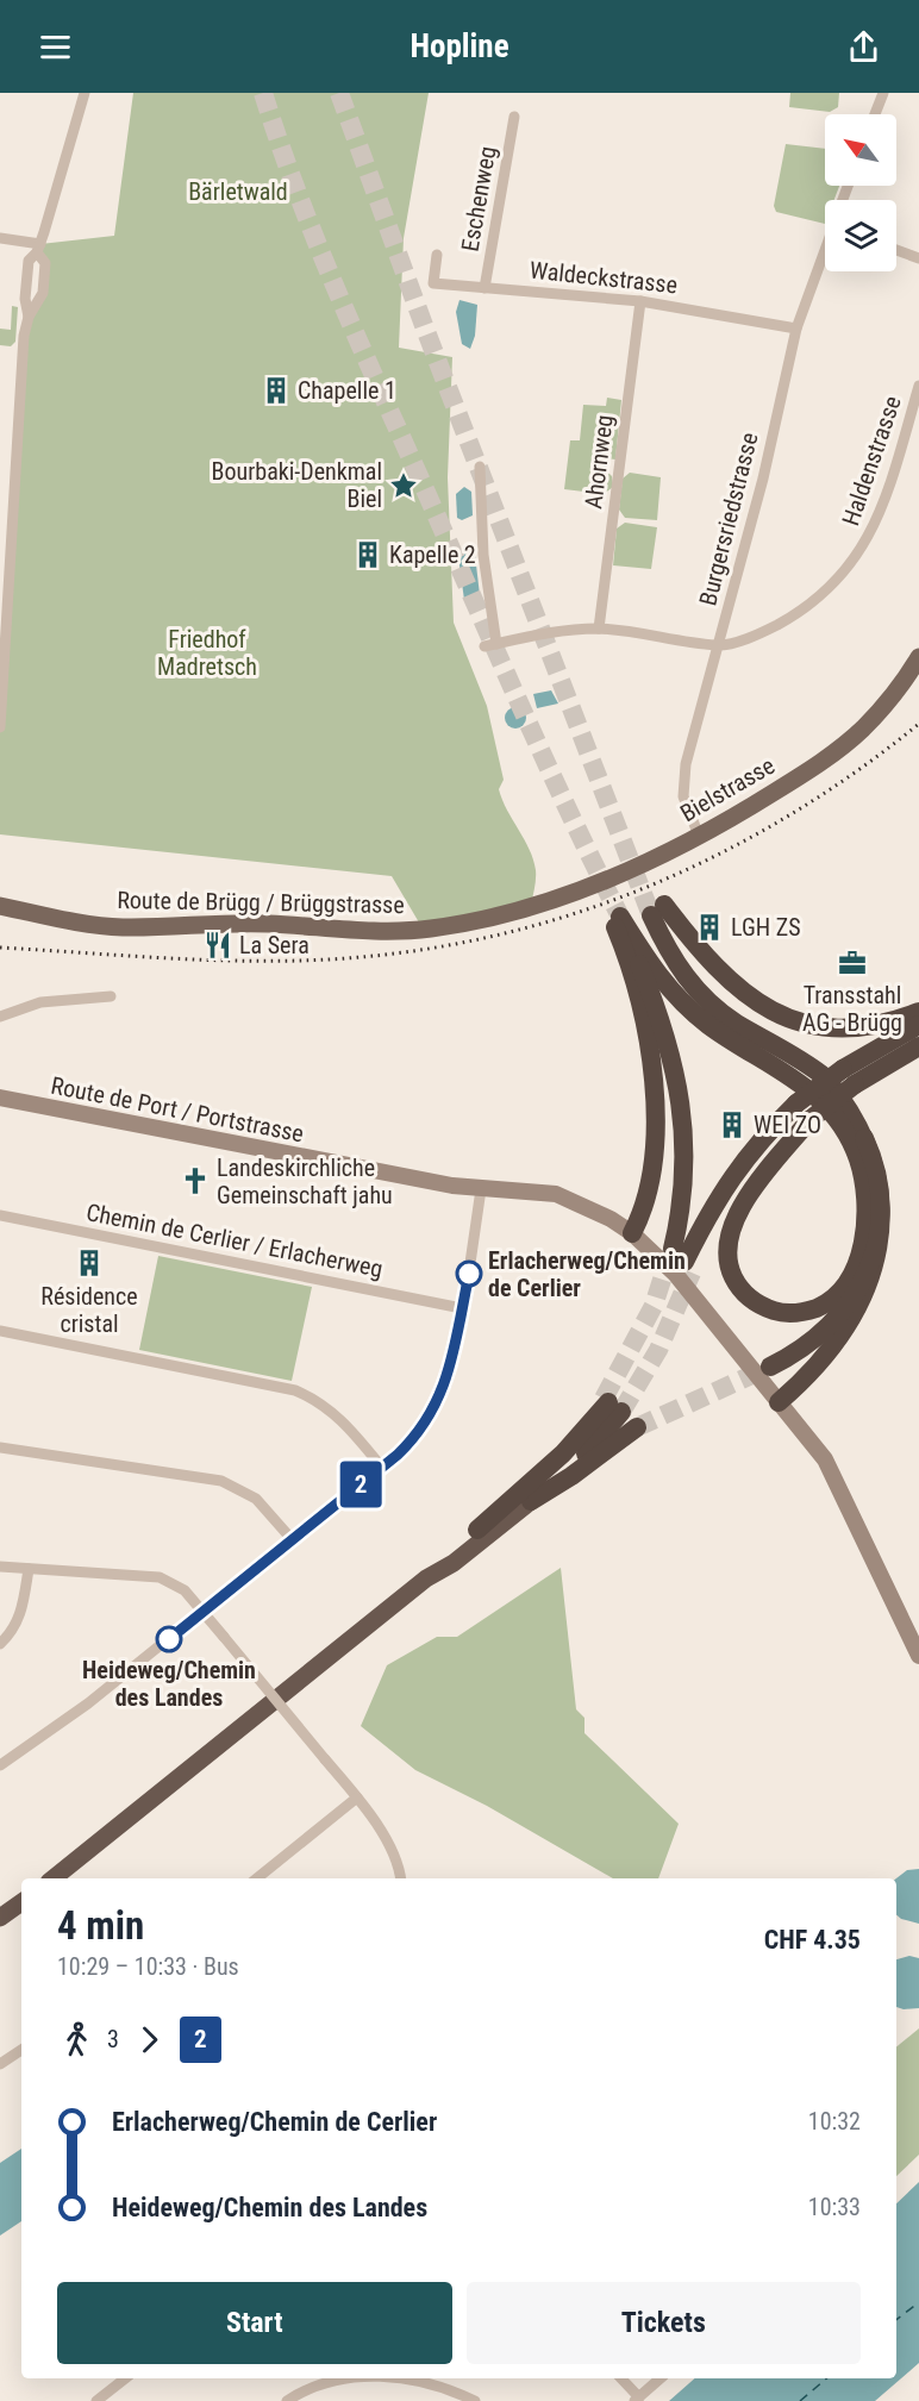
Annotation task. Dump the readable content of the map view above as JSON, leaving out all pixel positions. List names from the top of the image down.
{
  "streets": {
    "main road": ["Bielstrasse", "Route de Brügg / Brüggstrasse", "Route de Port / Portstrasse"],
    "street": [
      "Eschenweg",
      "Waldeckstrasse",
      "Haldenstrasse",
      "Ahornweg",
      "Burgersriedstrasse",
      "Chemin de Cerlier / Erlacherweg"
    ]
  },
  "crossings": [
    ["Eschenweg", "Waldeckstrasse"],
    ["Waldeckstrasse", "Ahornweg"],
    ["Waldeckstrasse", "Burgersriedstrasse"],
    ["Haldenstrasse", "Ahornweg"],
    ["Haldenstrasse", "Burgersriedstrasse"],
    ["Burgersriedstrasse", "Bielstrasse"],
    ["Bielstrasse", "Route de Brügg / Brüggstrasse"]
  ],
  "parks": ["Bärletwald", "Friedhof Madretsch"],
  "places": {
    "building": [
      "Chapelle 1",
      "Kapelle 2",
      "LGH ZS",
      "WEI ZO",
      "Résidence cristal"
    ],
    "place": ["Bourbaki-Denkmal Biel"],
    "restaurant": ["La Sera"],
    "office": ["Transstahl AG - Brügg"],
    "church": ["Landeskirchliche Gemeinschaft jahu"],
    "other": ["Erlacherweg/Chemin de Cerlier", "Heideweg/Chemin des Landes"]
  },
  "lines": ["bus line 2"],
  "north": "top left",
  "page": {
    "header": "Hopline",
    "on_map": "2",
    "heading": ["4 min", "10:29 – 10:33 · Bus", "CHF 4.35"],
    "legs": ["3", "2"],
    "list": [
      {
        "name": "Erlacherweg/Chemin de Cerlier",
        "value": "10:32"
      },
      {
        "name": "Heideweg/Chemin des Landes",
        "value": "10:33"
      }
    ],
    "buttons": ["Start", "Tickets"]
  }
}
